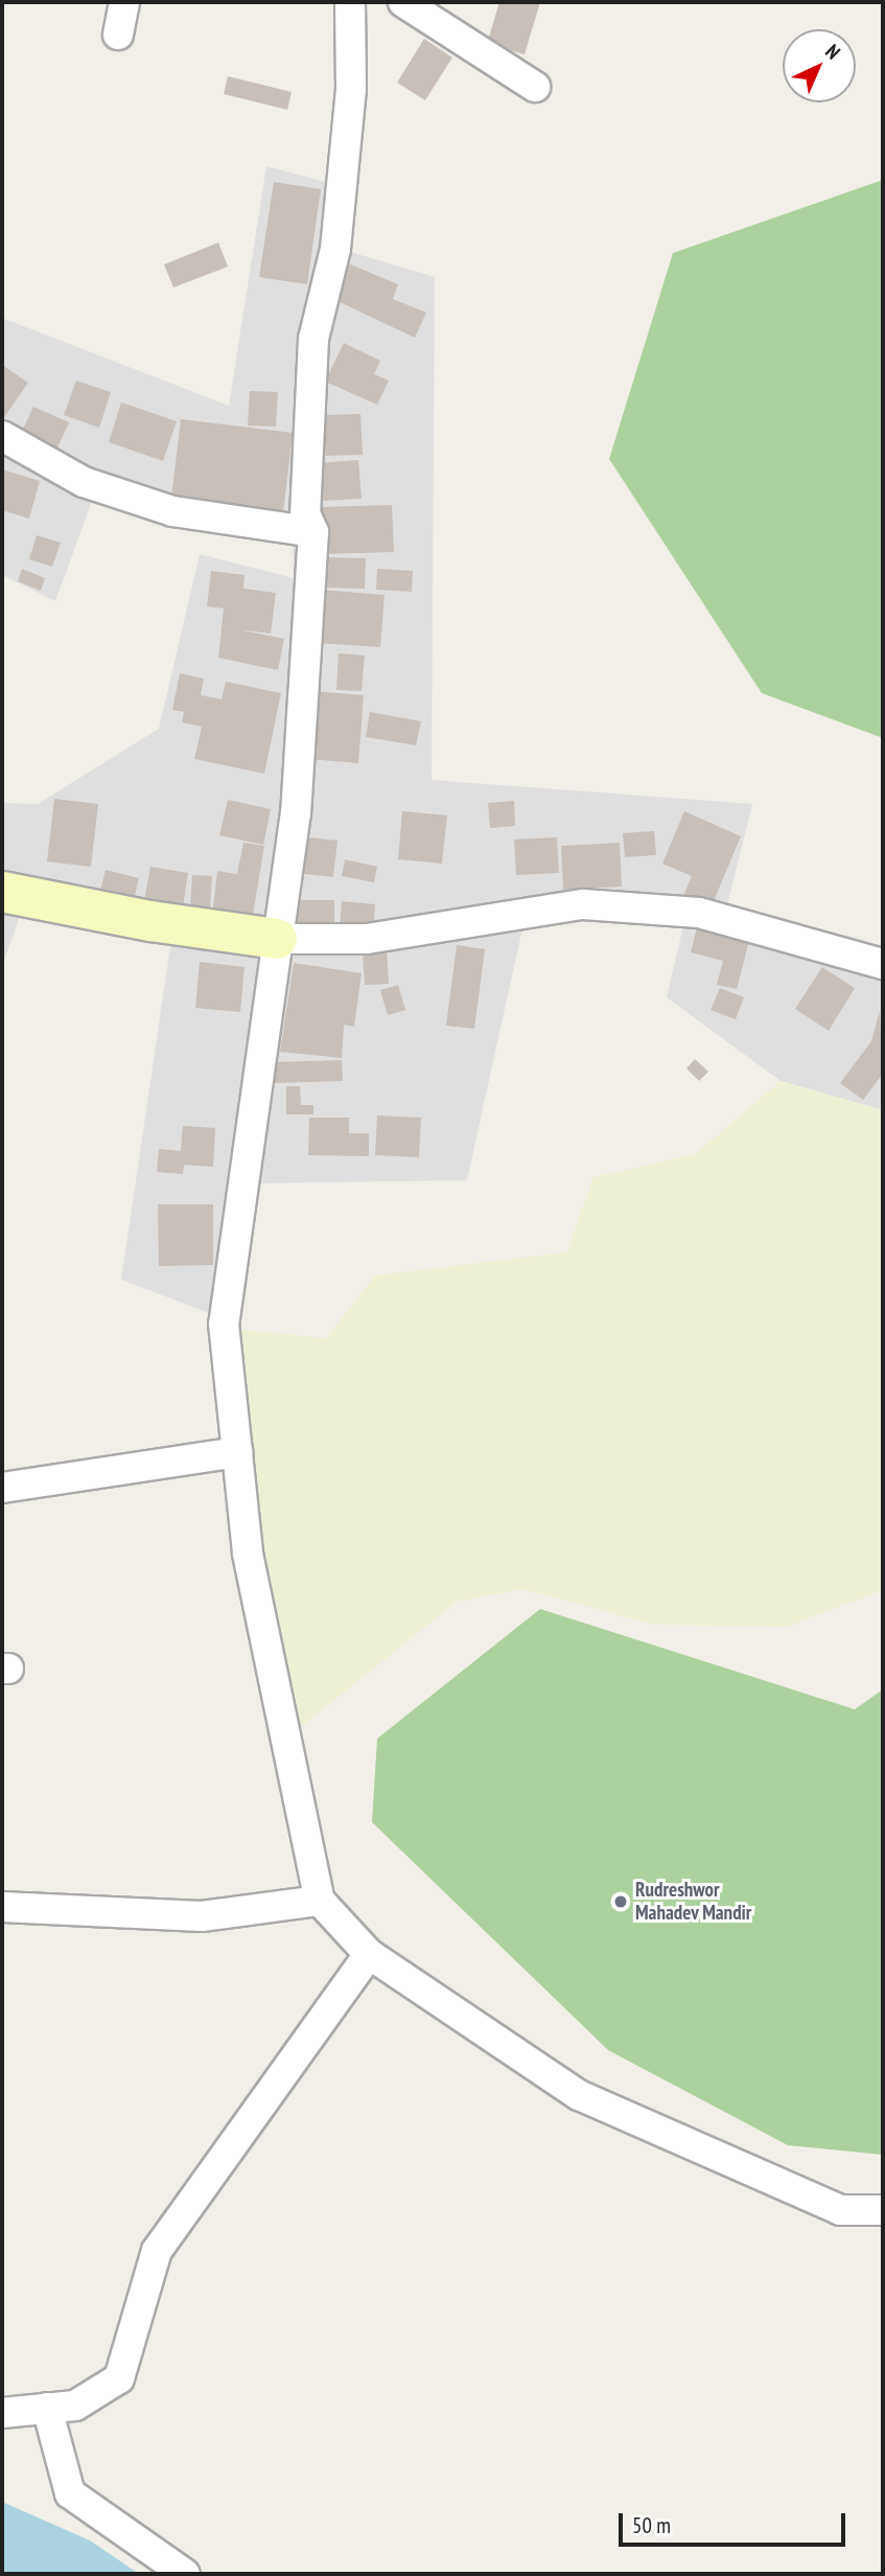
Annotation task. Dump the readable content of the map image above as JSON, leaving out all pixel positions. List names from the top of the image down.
{
  "places": ["Rudreshwor Mahadev Mandir"],
  "scale_bar": "50 m",
  "north": "top right"
}
